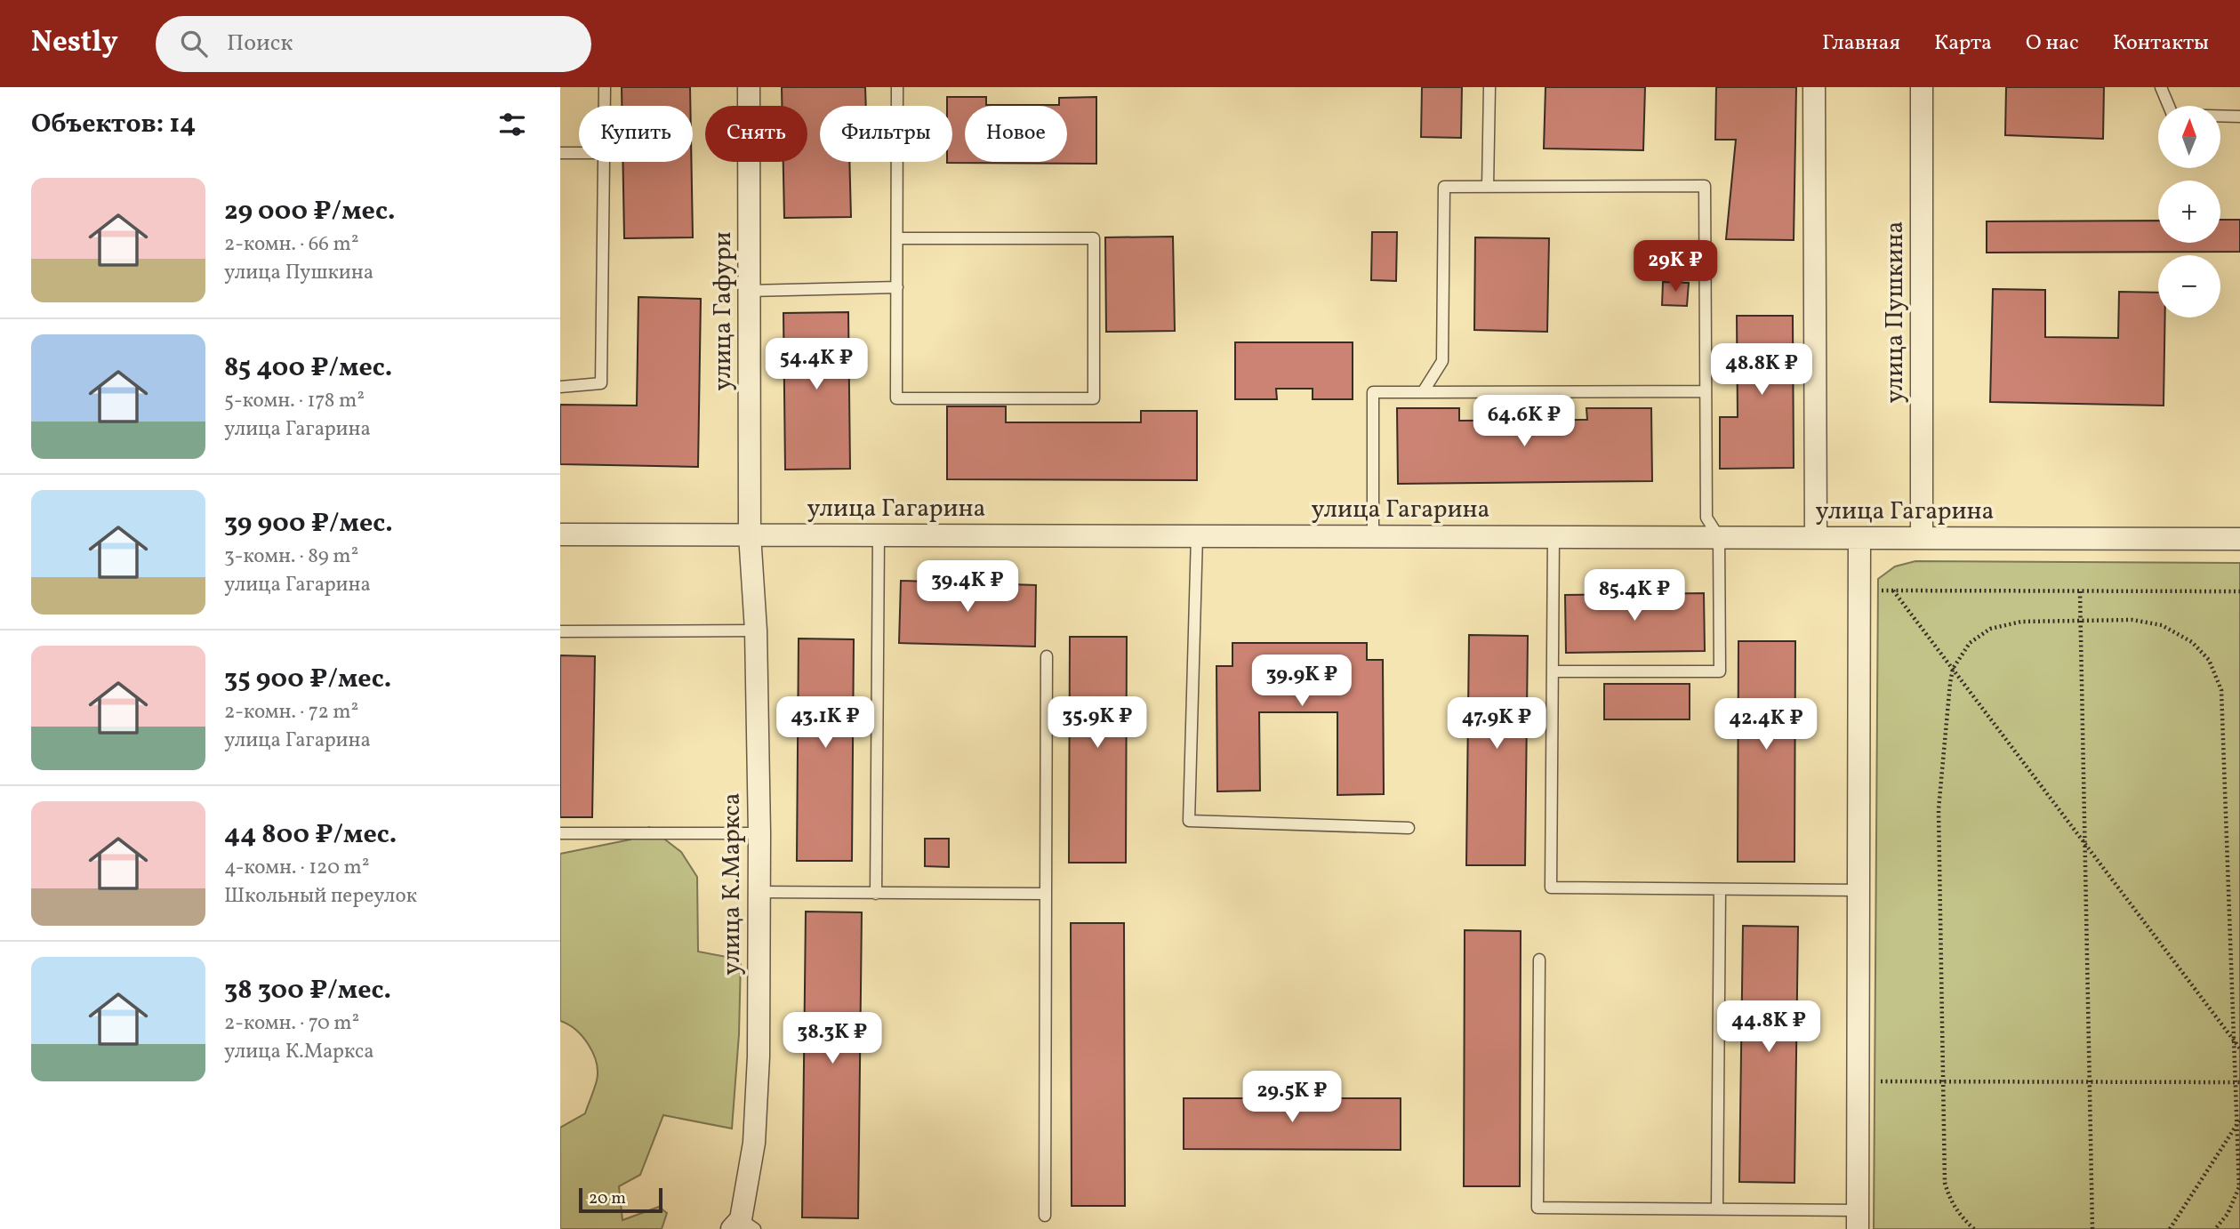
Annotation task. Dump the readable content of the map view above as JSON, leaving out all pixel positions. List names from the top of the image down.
{
  "streets": {
    "street": [
      "улица Гафури",
      "улица Пушкина",
      "улица Гагарина",
      "улица К.Маркса"
    ]
  },
  "crossings": [
    ["улица Гафури", "улица Гагарина"],
    ["улица Гафури", "улица К.Маркса"],
    ["улица Пушкина", "улица Гагарина"],
    ["улица Гагарина", "улица К.Маркса"]
  ],
  "scale_bar": "20 m",
  "north": "top",
  "page": {
    "header": "Nestly",
    "search": "Поиск",
    "nav": [
      "Главная",
      "Карта",
      "О нас",
      "Контакты"
    ],
    "heading": "Объектов: 14",
    "map_buttons": ["+", "−"],
    "chip": [
      "Купить",
      "Снять",
      "Фильтры",
      "Новое"
    ],
    "list": [
      {
        "name": "29 000 ₽/мес.",
        "note": "2-комн. · 66 m² · улица Пушкина"
      },
      {
        "name": "85 400 ₽/мес.",
        "note": "5-комн. · 178 m² · улица Гагарина"
      },
      {
        "name": "39 900 ₽/мес.",
        "note": "3-комн. · 89 m² · улица Гагарина"
      },
      {
        "name": "35 900 ₽/мес.",
        "note": "2-комн. · 72 m² · улица Гагарина"
      },
      {
        "name": "44 800 ₽/мес.",
        "note": "4-комн. · 120 m² · Школьный переулок"
      },
      {
        "name": "38 300 ₽/мес.",
        "note": "2-комн. · 70 m² · улица К.Маркса"
      }
    ],
    "price": [
      "29K ₽",
      "54.4K ₽",
      "48.8K ₽",
      "64.6K ₽",
      "39.4K ₽",
      "85.4K ₽",
      "39.9K ₽",
      "43.1K ₽",
      "35.9K ₽",
      "47.9K ₽",
      "42.4K ₽",
      "44.8K ₽",
      "38.3K ₽",
      "29.5K ₽"
    ],
    "scale": "20 m"
  }
}
